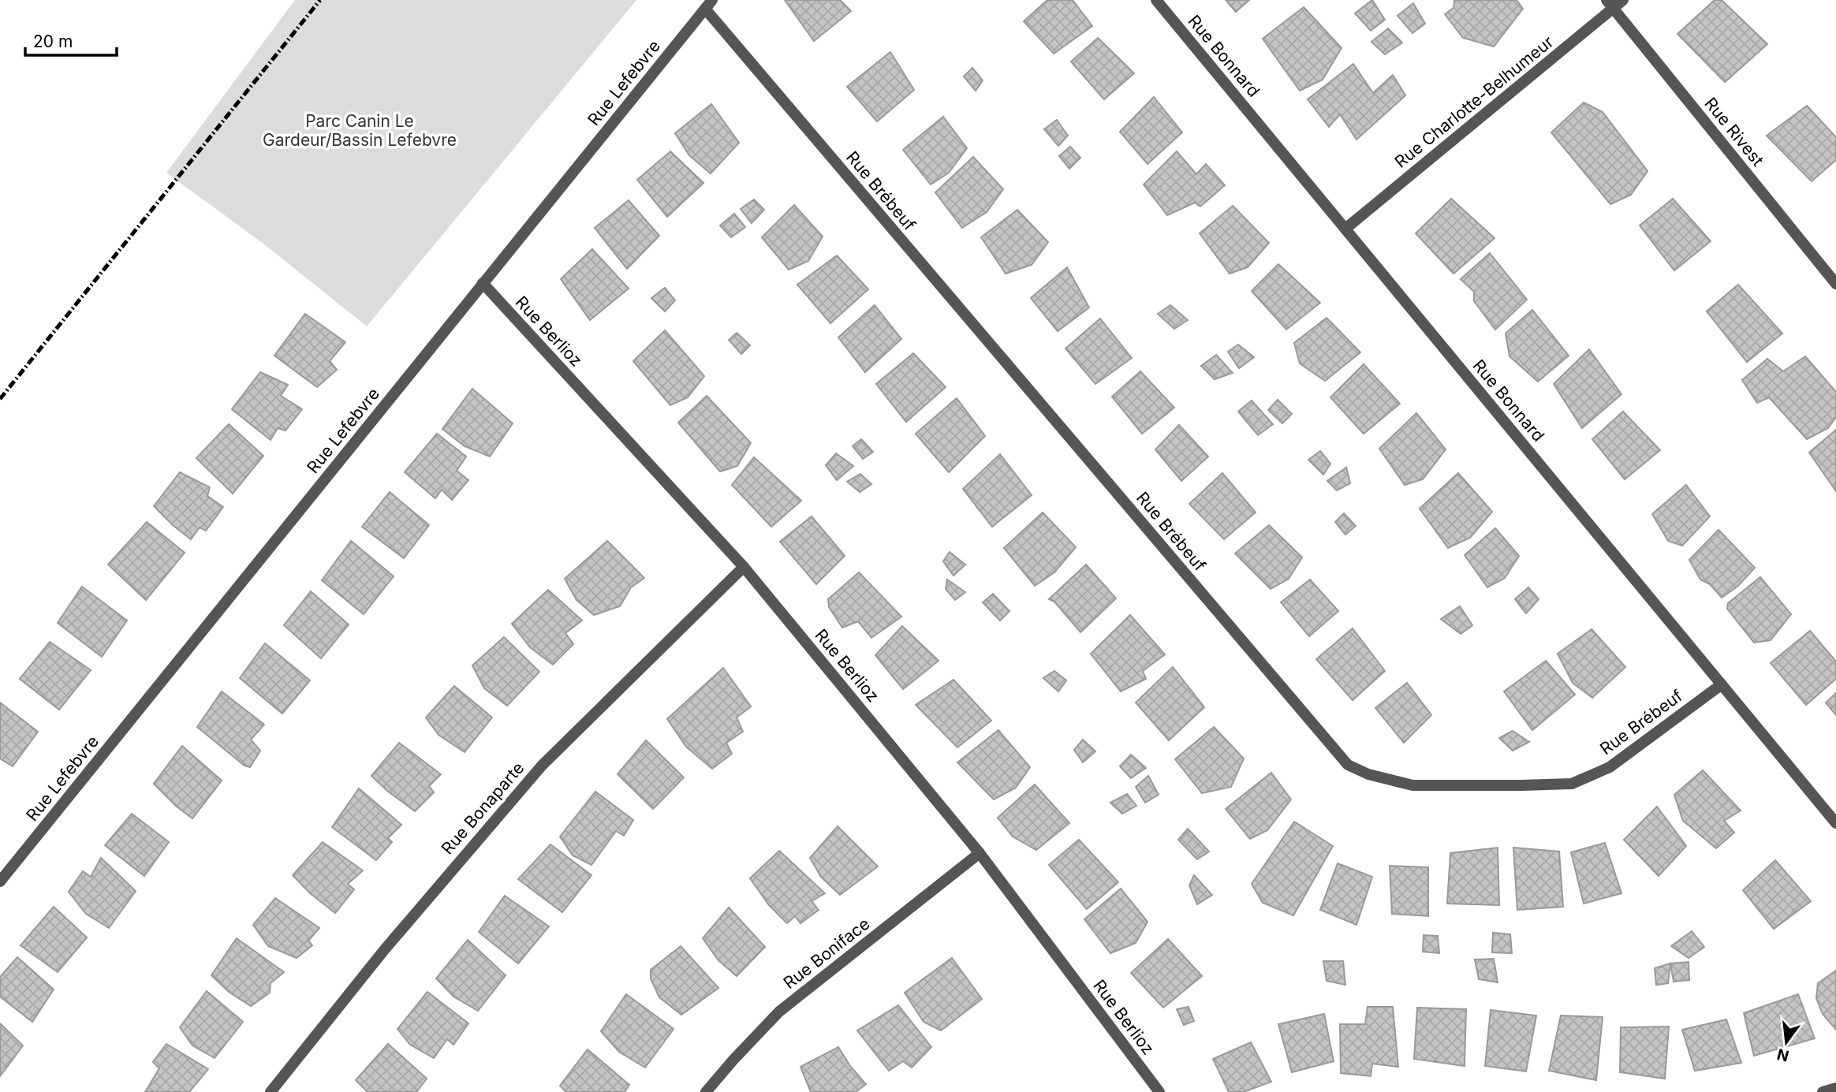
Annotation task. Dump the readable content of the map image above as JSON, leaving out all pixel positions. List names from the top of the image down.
{
  "streets": {
    "street": [
      "Rue Bonnard",
      "Rue Lefebvre",
      "Rue Charlotte-Belhumeur",
      "Rue Rivest",
      "Rue Brébeuf",
      "Rue Berlioz",
      "Rue Bonaparte",
      "Rue Boniface"
    ]
  },
  "crossings": [
    ["Rue Bonnard", "Rue Charlotte-Belhumeur"],
    ["Rue Bonnard", "Rue Brébeuf"],
    ["Rue Lefebvre", "Rue Brébeuf"],
    ["Rue Lefebvre", "Rue Berlioz"],
    ["Rue Charlotte-Belhumeur", "Rue Rivest"],
    ["Rue Berlioz", "Rue Bonaparte"],
    ["Rue Berlioz", "Rue Boniface"]
  ],
  "parks": ["Parc Canin Le Gardeur/Bassin Lefebvre"],
  "scale_bar": "20 m",
  "north": "bottom"
}
